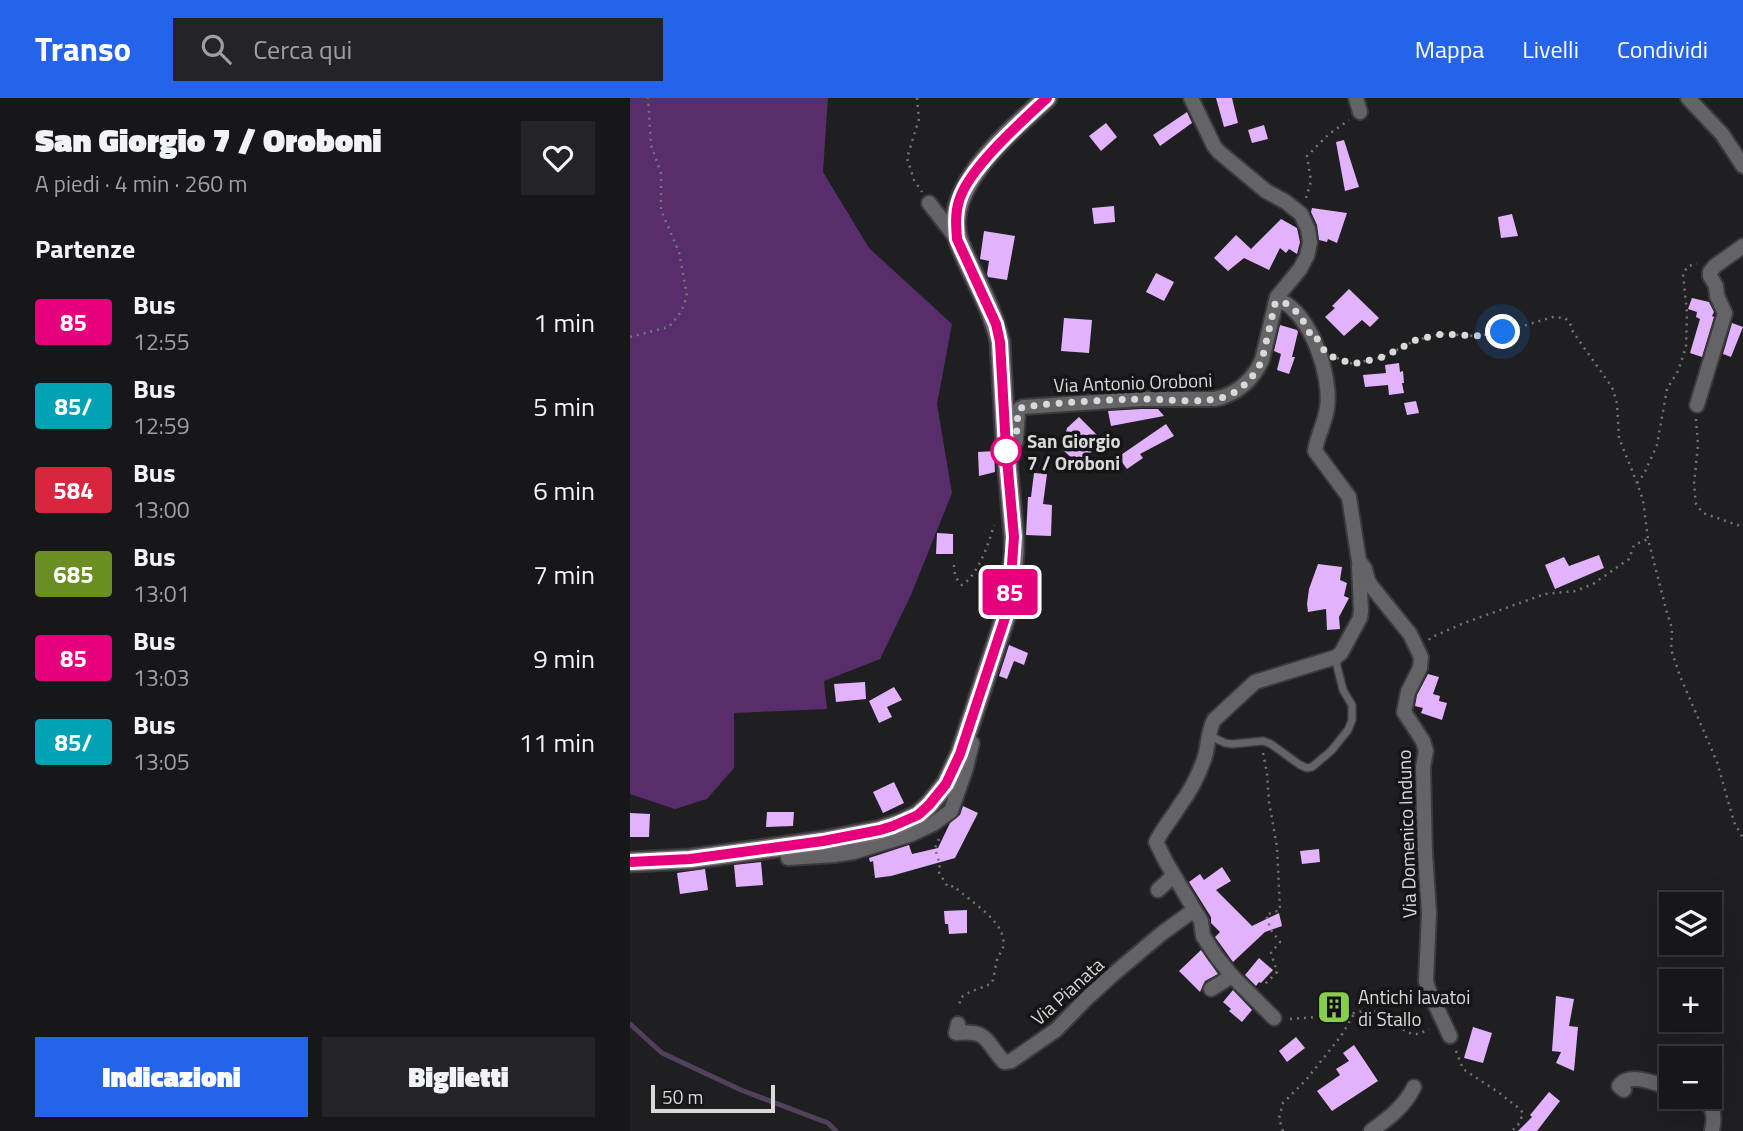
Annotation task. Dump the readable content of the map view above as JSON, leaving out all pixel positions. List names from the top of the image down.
{
  "streets": {
    "street": ["Via Antonio Oroboni", "Via Domenico Induno", "Via Pianata"]
  },
  "crossings": [
    ["Via Antonio Oroboni", "Via Domenico Induno"]
  ],
  "places": {
    "other": ["San Giorgio 7 / Oroboni"],
    "building": ["Antichi lavatoi di Stallo"]
  },
  "lines": ["bus line 85"],
  "scale_bar": "50 m",
  "page": {
    "header": "Transo",
    "search": "Cerca qui",
    "nav": ["Mappa", "Livelli", "Condividi"],
    "heading": [
      ["San Giorgio 7 / Oroboni", "A piedi · 4 min · 260 m"],
      "Partenze"
    ],
    "on_map": "85",
    "list": [
      {
        "mark": "85",
        "name": "Bus",
        "note": "12:55",
        "value": "1 min"
      },
      {
        "mark": "85/",
        "name": "Bus",
        "note": "12:59",
        "value": "5 min"
      },
      {
        "mark": "584",
        "name": "Bus",
        "note": "13:00",
        "value": "6 min"
      },
      {
        "mark": "685",
        "name": "Bus",
        "note": "13:01",
        "value": "7 min"
      },
      {
        "mark": "85",
        "name": "Bus",
        "note": "13:03",
        "value": "9 min"
      },
      {
        "mark": "85/",
        "name": "Bus",
        "note": "13:05",
        "value": "11 min"
      }
    ],
    "map_buttons": ["+", "−"],
    "buttons": ["Indicazioni", "Biglietti"],
    "scale": "50 m"
  }
}
